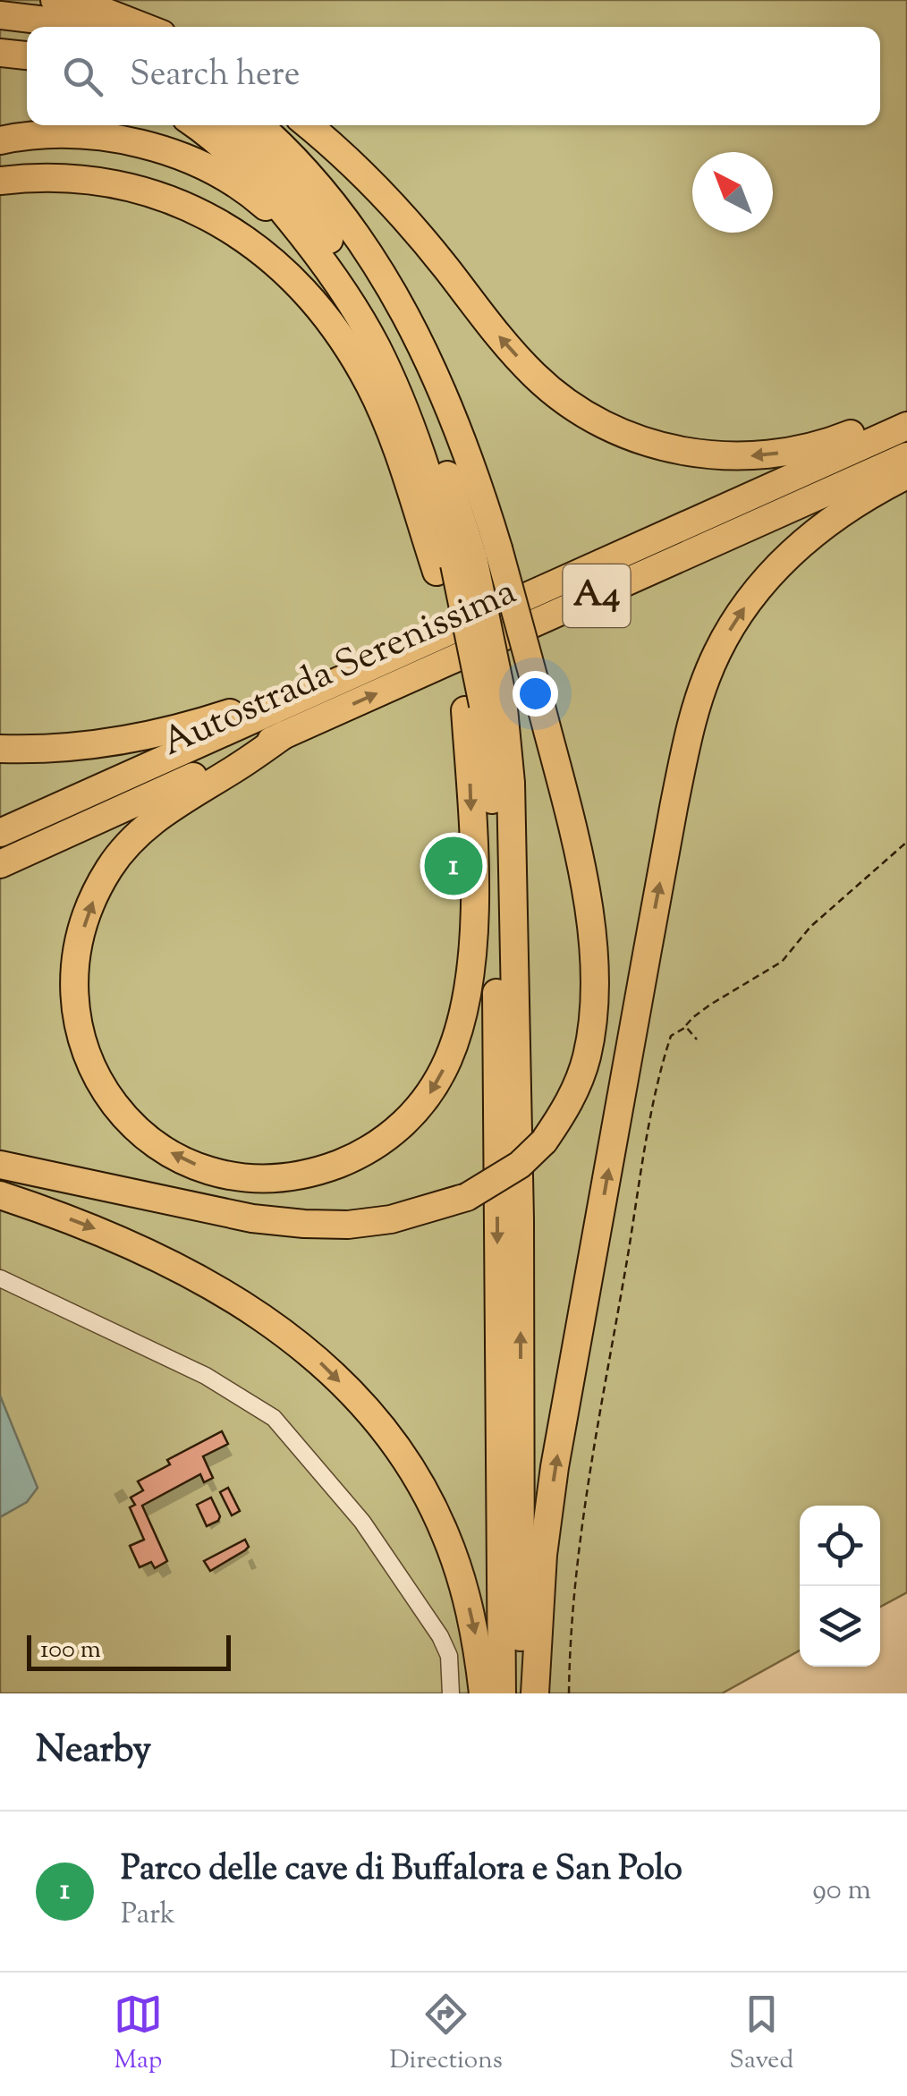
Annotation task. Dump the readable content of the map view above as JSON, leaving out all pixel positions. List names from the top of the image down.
{
  "streets": {
    "highway": ["A4", "Autostrada Serenissima"]
  },
  "scale_bar": "100 m",
  "north": "top left",
  "page": {
    "search": "Search here",
    "pins": "1",
    "scale": "100 m",
    "heading": "Nearby",
    "list": [
      {
        "mark": "1",
        "name": "Parco delle cave di Buffalora e San Polo",
        "note": "Park",
        "value": "90 m"
      }
    ],
    "nav": ["Map", "Directions", "Saved"]
  }
}
